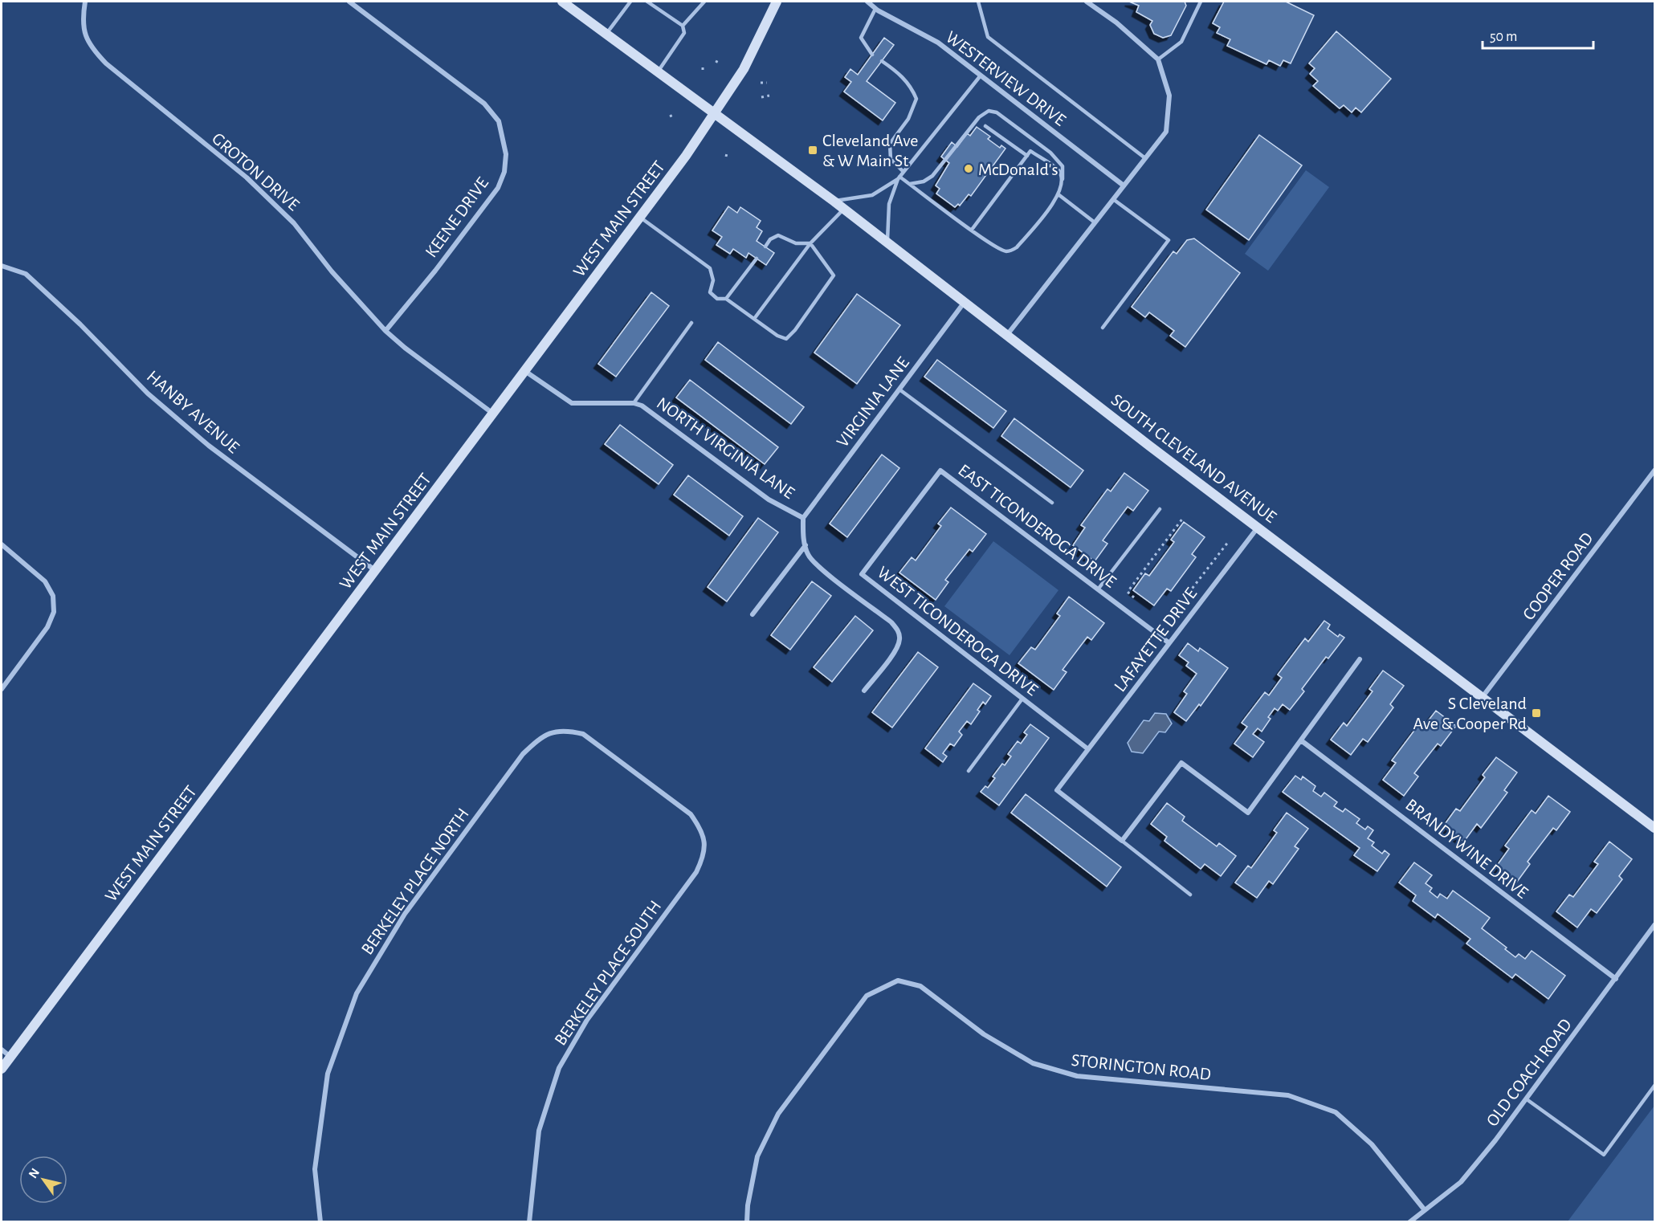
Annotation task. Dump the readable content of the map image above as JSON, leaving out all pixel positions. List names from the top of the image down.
{
  "streets": {
    "main road": ["WEST MAIN STREET", "SOUTH CLEVELAND AVENUE"],
    "street": [
      "WESTERVIEW DRIVE",
      "GROTON DRIVE",
      "KEENE DRIVE",
      "VIRGINIA LANE",
      "HANBY AVENUE",
      "NORTH VIRGINIA LANE",
      "EAST TICONDEROGA DRIVE",
      "COOPER ROAD",
      "WEST TICONDEROGA DRIVE",
      "LAFAYETTE DRIVE",
      "BRANDYWINE DRIVE",
      "BERKELEY PLACE NORTH",
      "BERKELEY PLACE SOUTH",
      "STORINGTON ROAD",
      "OLD COACH ROAD"
    ]
  },
  "crossings": [
    ["GROTON DRIVE", "KEENE DRIVE"],
    ["GROTON DRIVE", "WEST MAIN STREET"],
    ["WEST MAIN STREET", "HANBY AVENUE"],
    ["WEST MAIN STREET", "NORTH VIRGINIA LANE"],
    ["WEST MAIN STREET", "SOUTH CLEVELAND AVENUE"],
    ["VIRGINIA LANE", "NORTH VIRGINIA LANE"],
    ["VIRGINIA LANE", "SOUTH CLEVELAND AVENUE"],
    ["SOUTH CLEVELAND AVENUE", "COOPER ROAD"],
    ["SOUTH CLEVELAND AVENUE", "LAFAYETTE DRIVE"],
    ["EAST TICONDEROGA DRIVE", "WEST TICONDEROGA DRIVE"],
    ["EAST TICONDEROGA DRIVE", "LAFAYETTE DRIVE"],
    ["WEST TICONDEROGA DRIVE", "LAFAYETTE DRIVE"],
    ["BRANDYWINE DRIVE", "OLD COACH ROAD"],
    ["BERKELEY PLACE NORTH", "BERKELEY PLACE SOUTH"],
    ["STORINGTON ROAD", "OLD COACH ROAD"]
  ],
  "places": {
    "transit": ["Cleveland Ave & W Main St", "S Cleveland Ave & Cooper Rd"],
    "other": ["McDonald's"]
  },
  "scale_bar": "50 m",
  "north": "top left"
}
